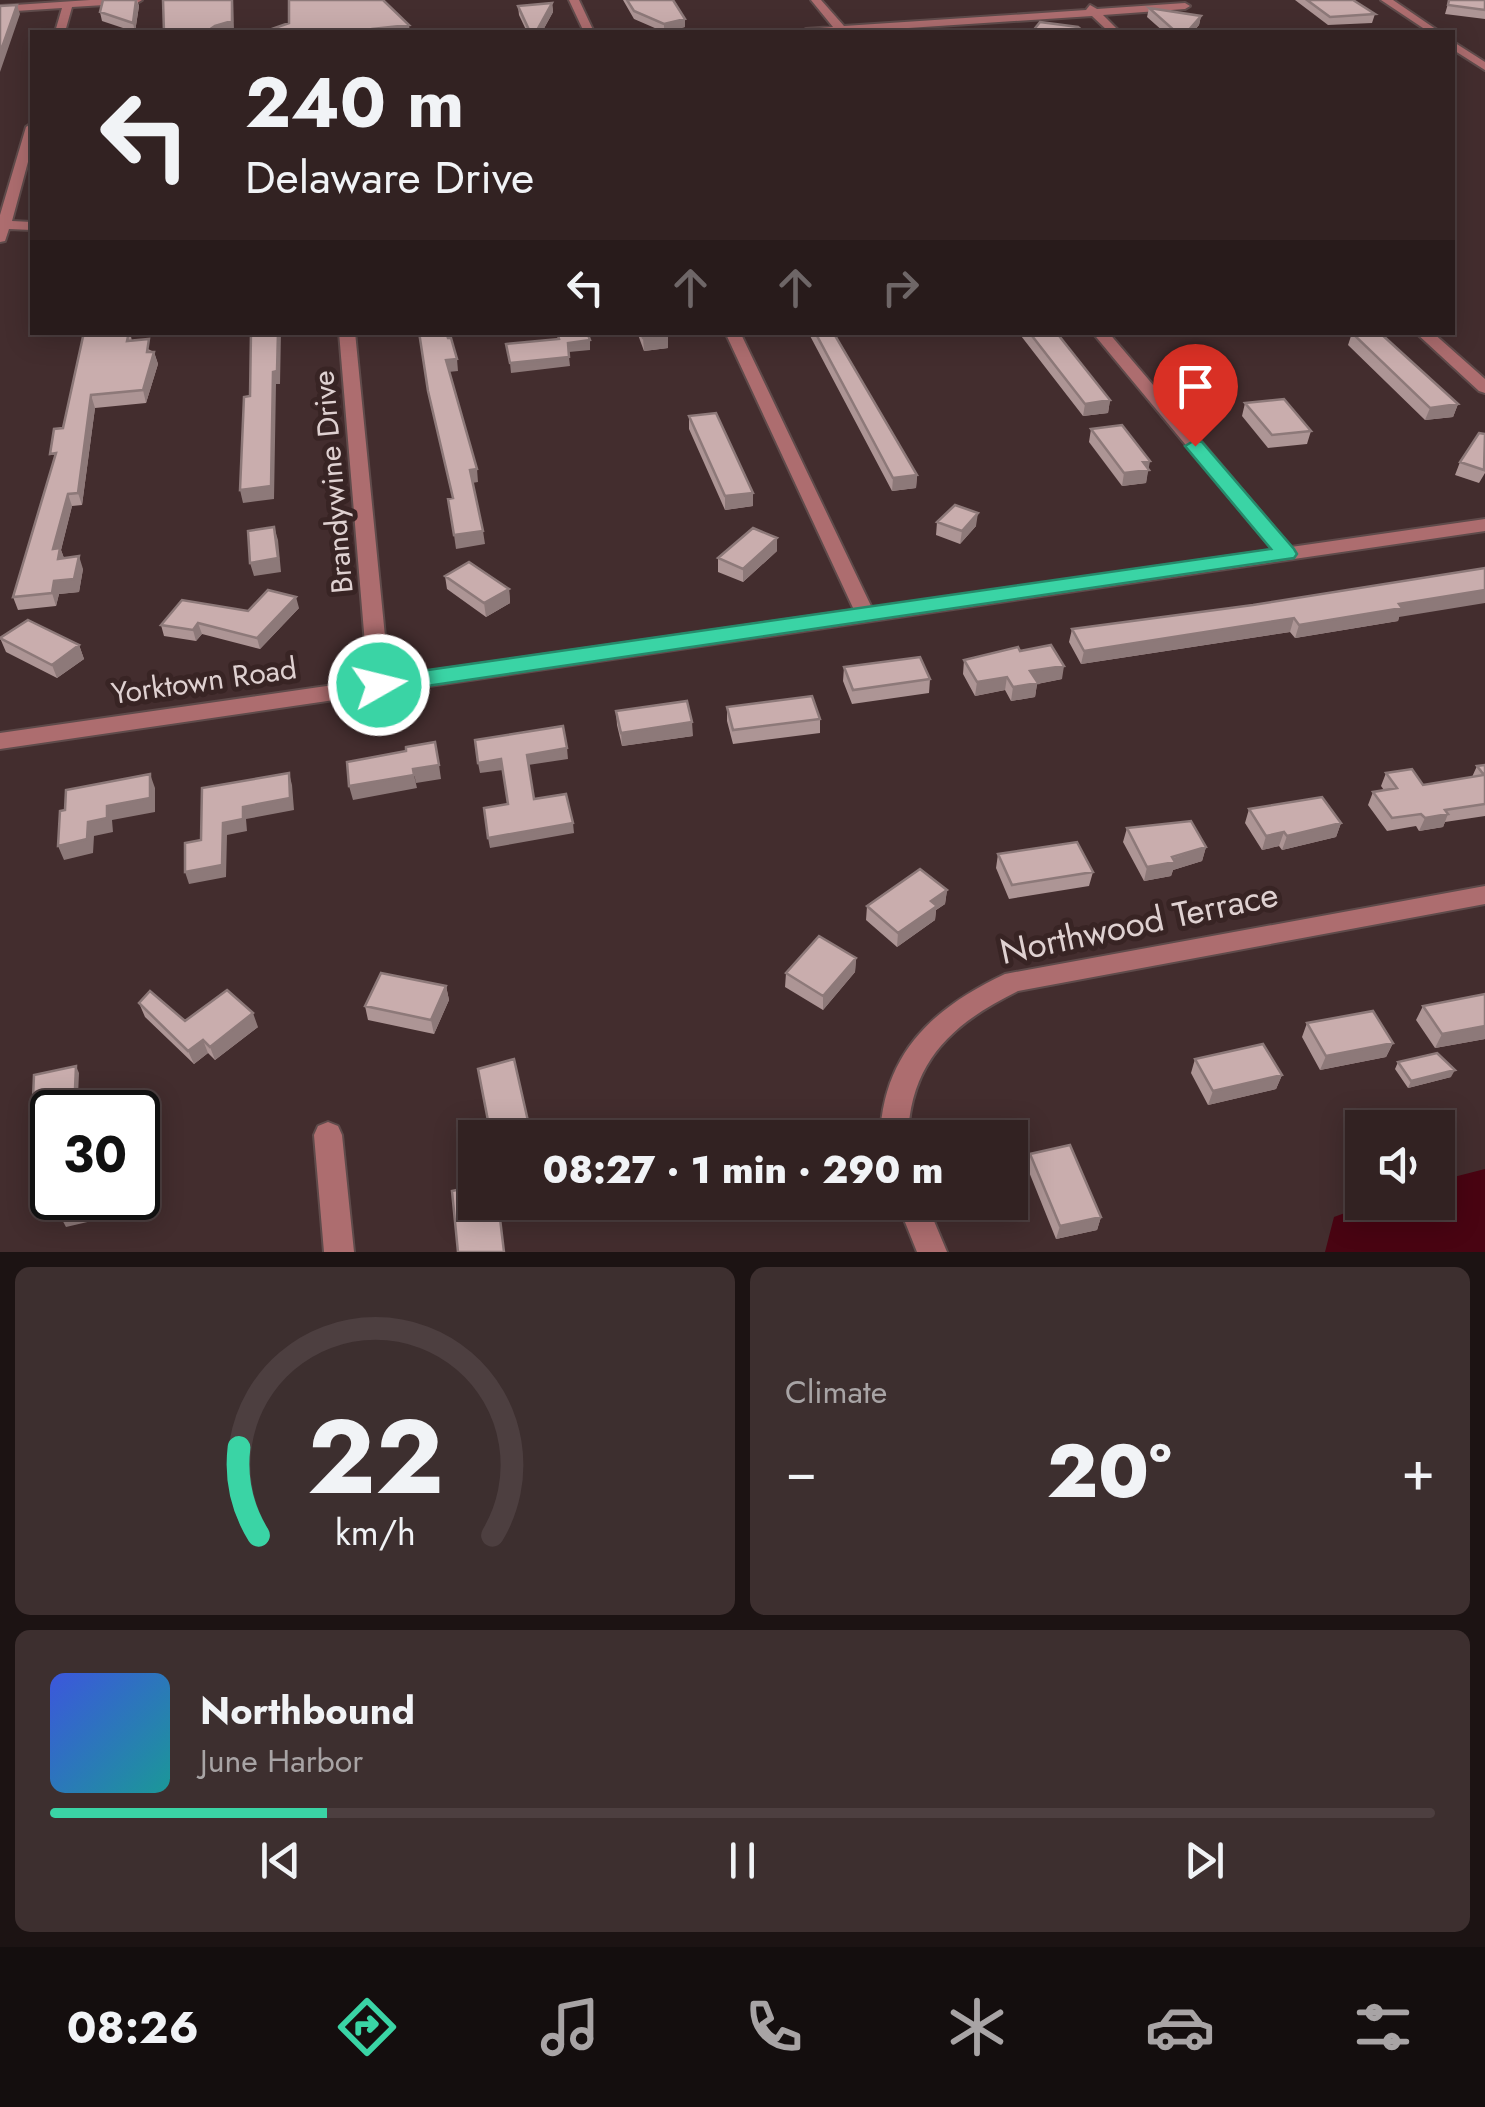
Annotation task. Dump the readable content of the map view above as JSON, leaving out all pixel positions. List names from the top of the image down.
{
  "streets": {
    "street": ["Brandywine Drive", "Yorktown Road", "Northwood Terrace"]
  },
  "crossings": [
    ["Brandywine Drive", "Yorktown Road"]
  ],
  "page": {
    "turn": ["240 m", "Delaware Drive"],
    "limit": "30",
    "trip": "08:27 · 1 min · 290 m",
    "tile": "Climate",
    "heat": ["−", "20°", "+"],
    "song": ["Northbound", "June Harbor"],
    "tabs": "08:26",
    "gauge": ["22", "km/h"]
  }
}
